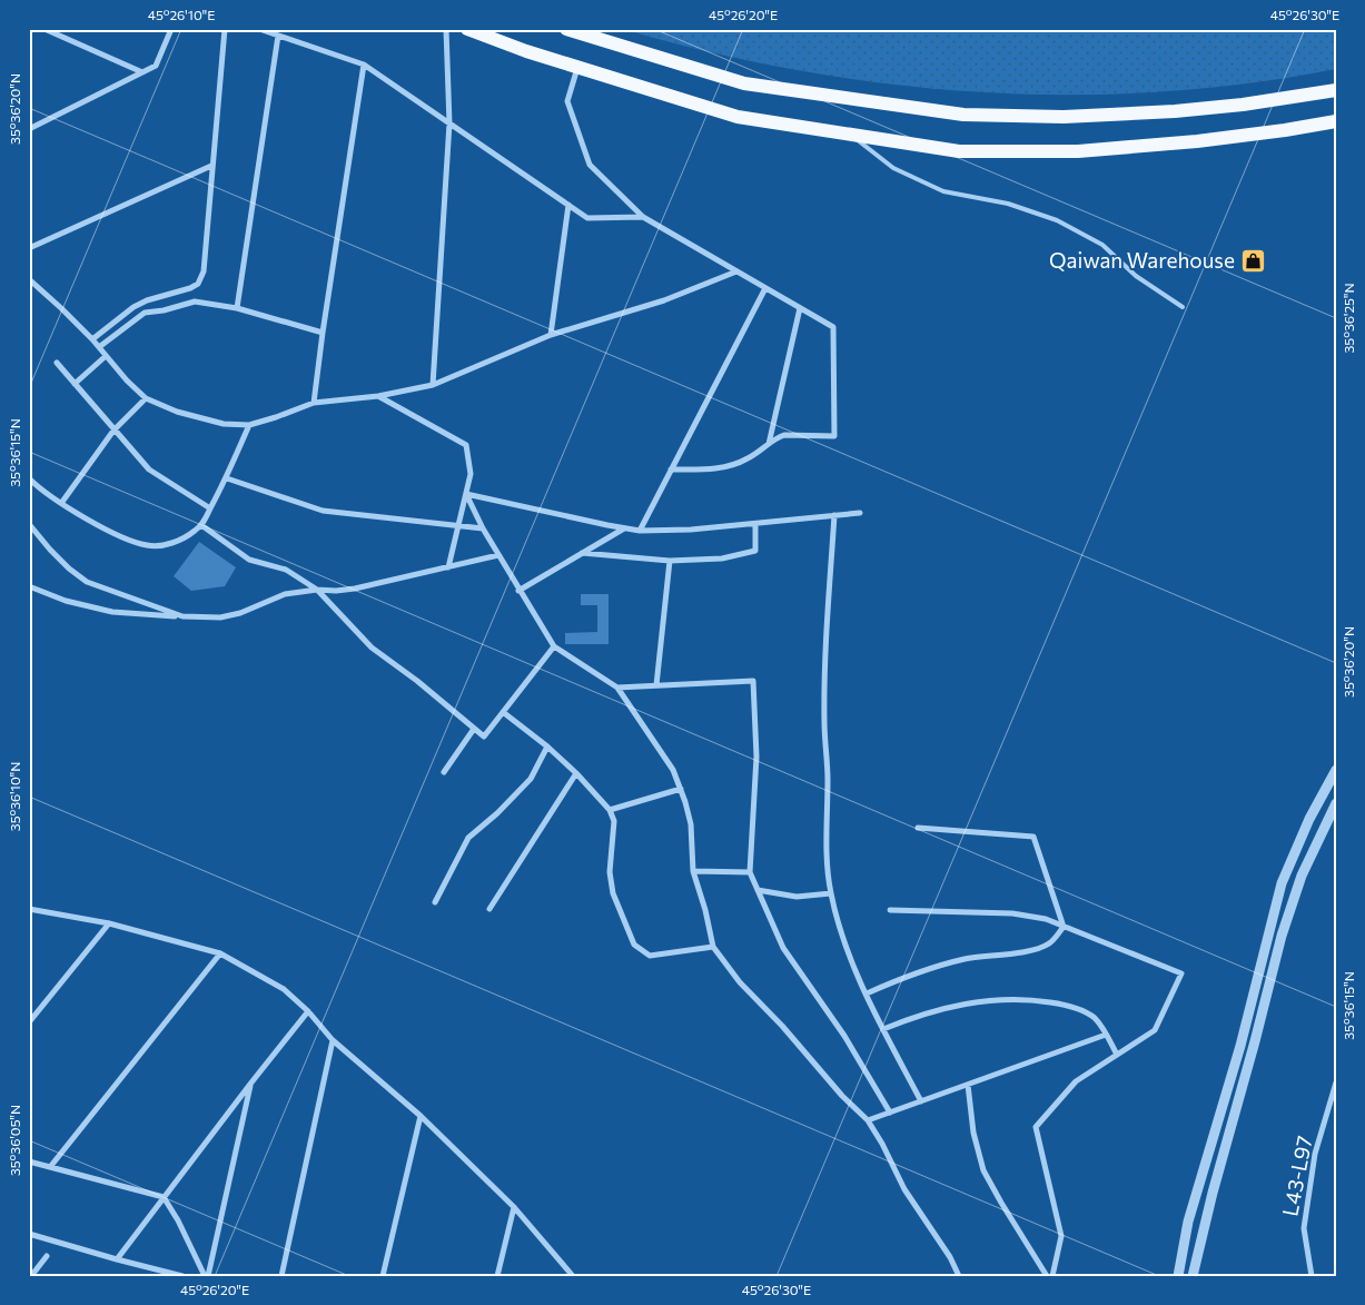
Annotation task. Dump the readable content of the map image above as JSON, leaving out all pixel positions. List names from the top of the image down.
{
  "streets": {
    "street": ["L43-L97"]
  },
  "places": {
    "shop": ["Qaiwan Warehouse"]
  },
  "coordinates": [
    "45°26'10\"E",
    "45°26'20\"E",
    "45°26'30\"E",
    "35°36'20\"N",
    "35°36'25\"N",
    "35°36'15\"N",
    "35°36'10\"N",
    "35°36'05\"N"
  ]
}
